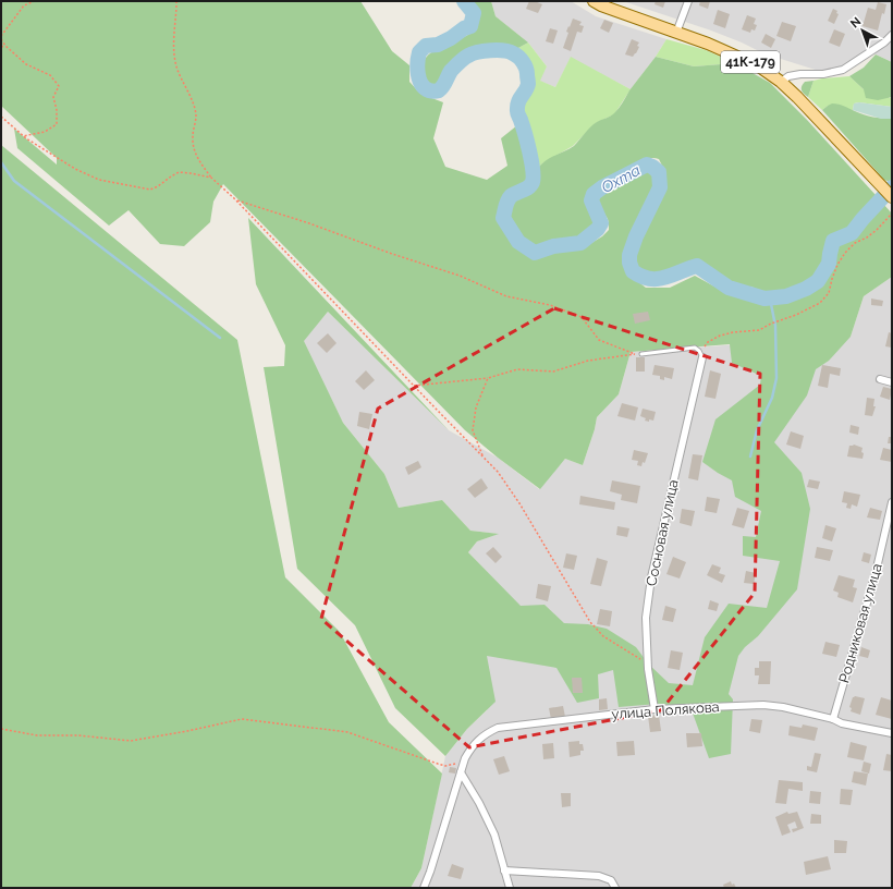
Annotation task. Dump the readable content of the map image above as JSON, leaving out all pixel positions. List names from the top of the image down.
{
  "streets": {
    "main road": ["41К-179"],
    "street": ["Сосновая улица", "Родниковая улица", "улица Полякова"]
  },
  "crossings": [
    ["Сосновая улица", "улица Полякова"],
    ["Родниковая улица", "улица Полякова"]
  ],
  "water": ["Охта"],
  "north": "top left"
}
